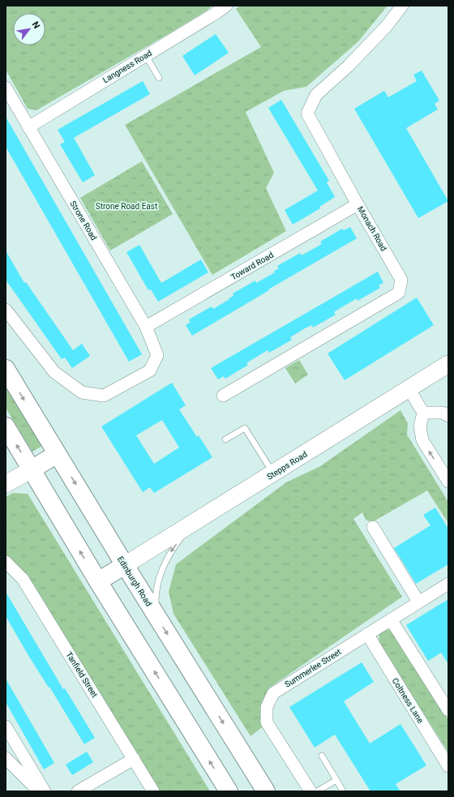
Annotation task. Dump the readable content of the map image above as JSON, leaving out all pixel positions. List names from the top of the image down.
{
  "streets": {
    "main road": ["Stepps Road", "Edinburgh Road"],
    "street": [
      "Langness Road",
      "Strone Road",
      "Monach Road",
      "Toward Road",
      "Summerlee Street",
      "Tanfield Street",
      "Coltness Lane"
    ]
  },
  "crossings": [
    ["Langness Road", "Strone Road"],
    ["Strone Road", "Toward Road"],
    ["Monach Road", "Toward Road"],
    ["Stepps Road", "Edinburgh Road"],
    ["Summerlee Street", "Coltness Lane"]
  ],
  "parks": ["Strone Road East"],
  "north": "top right"
}
